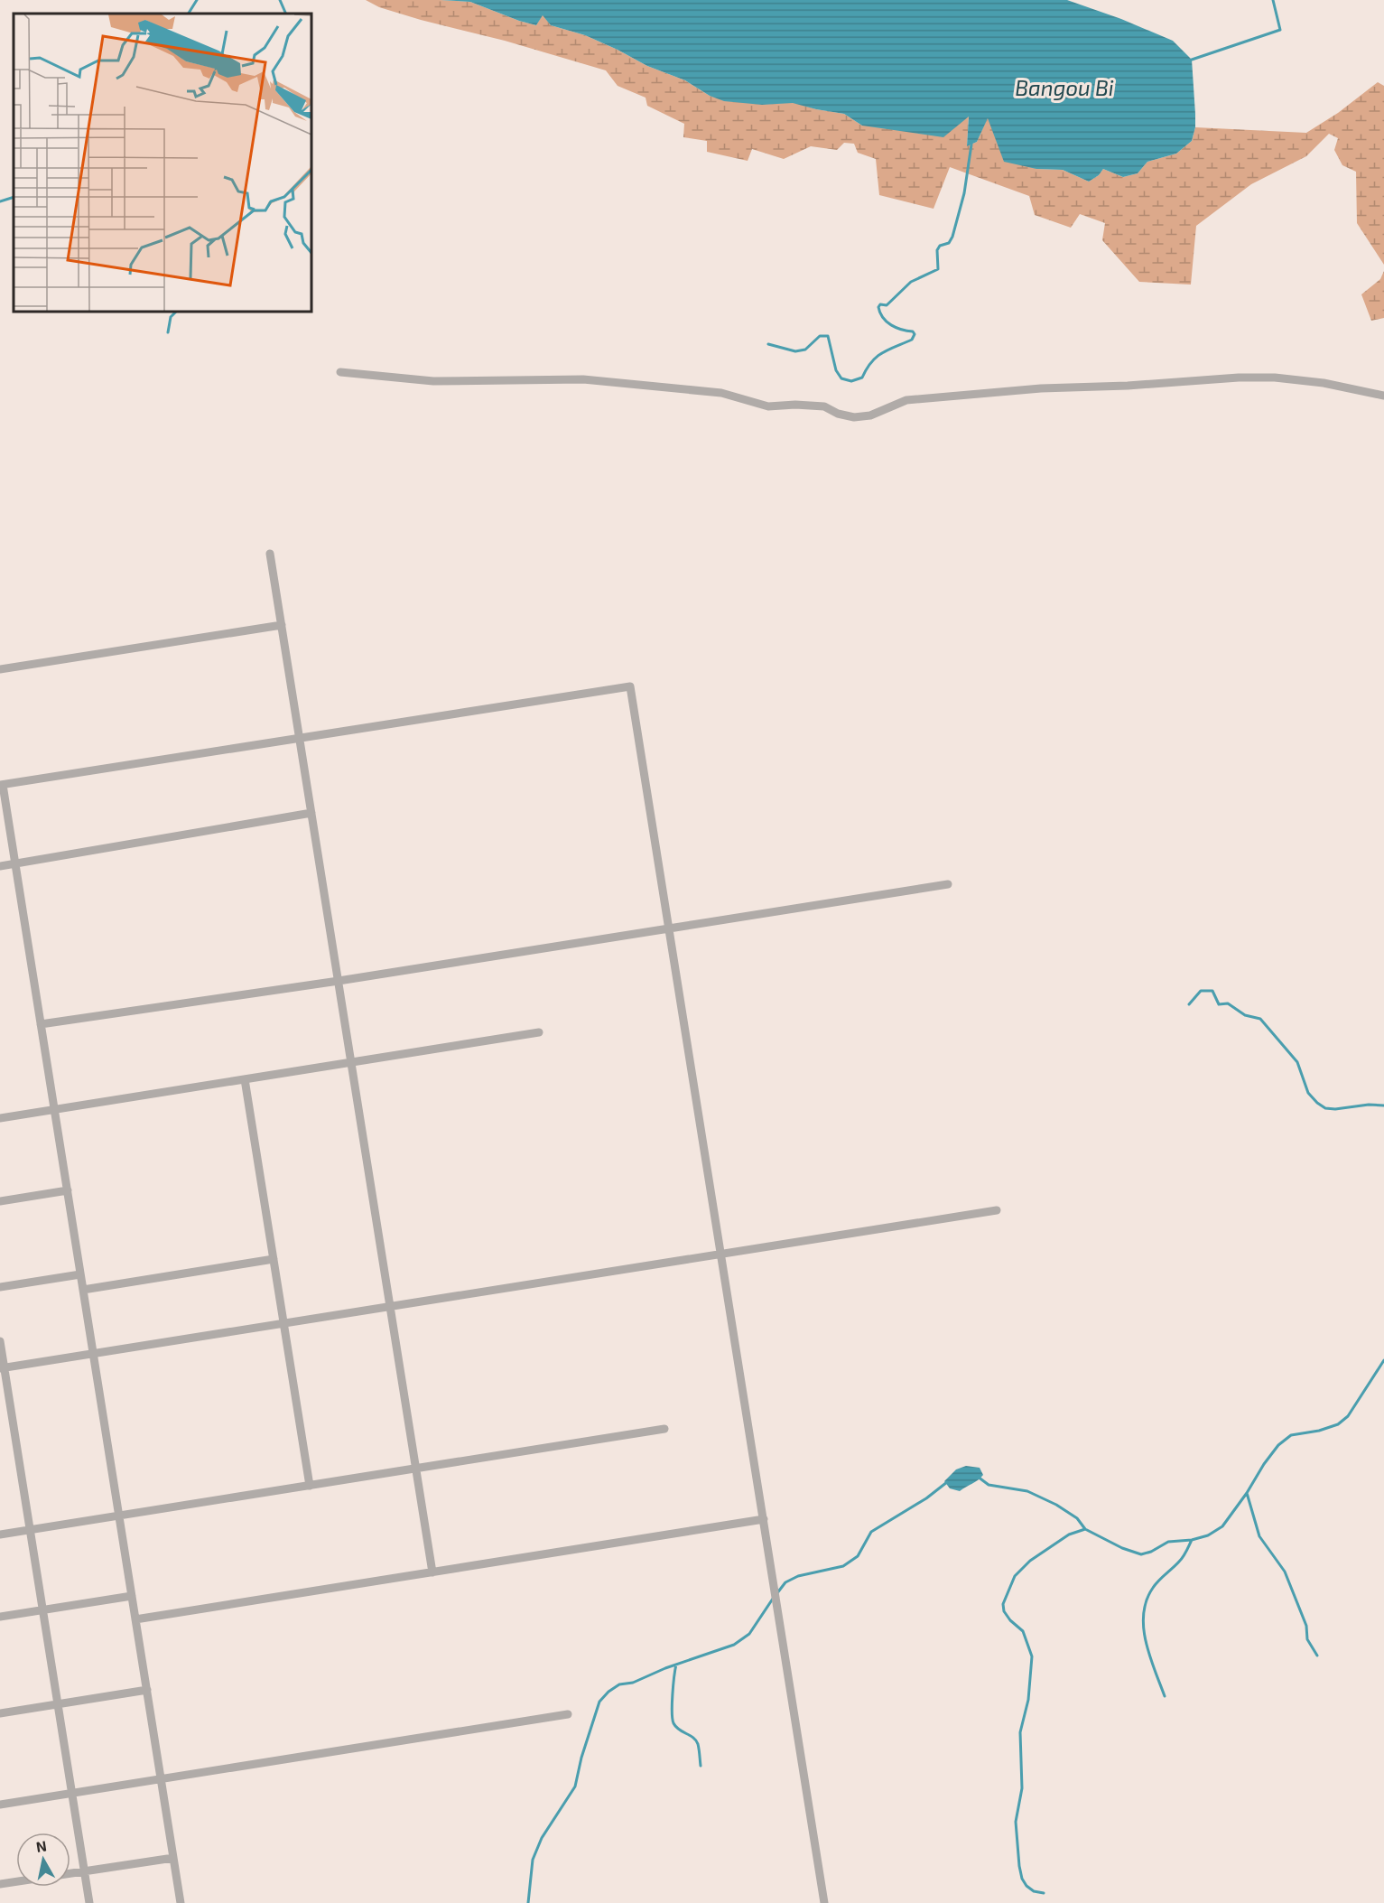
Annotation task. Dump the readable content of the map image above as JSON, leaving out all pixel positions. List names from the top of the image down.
{
  "water": ["Bangou Bi"],
  "north": "top"
}
